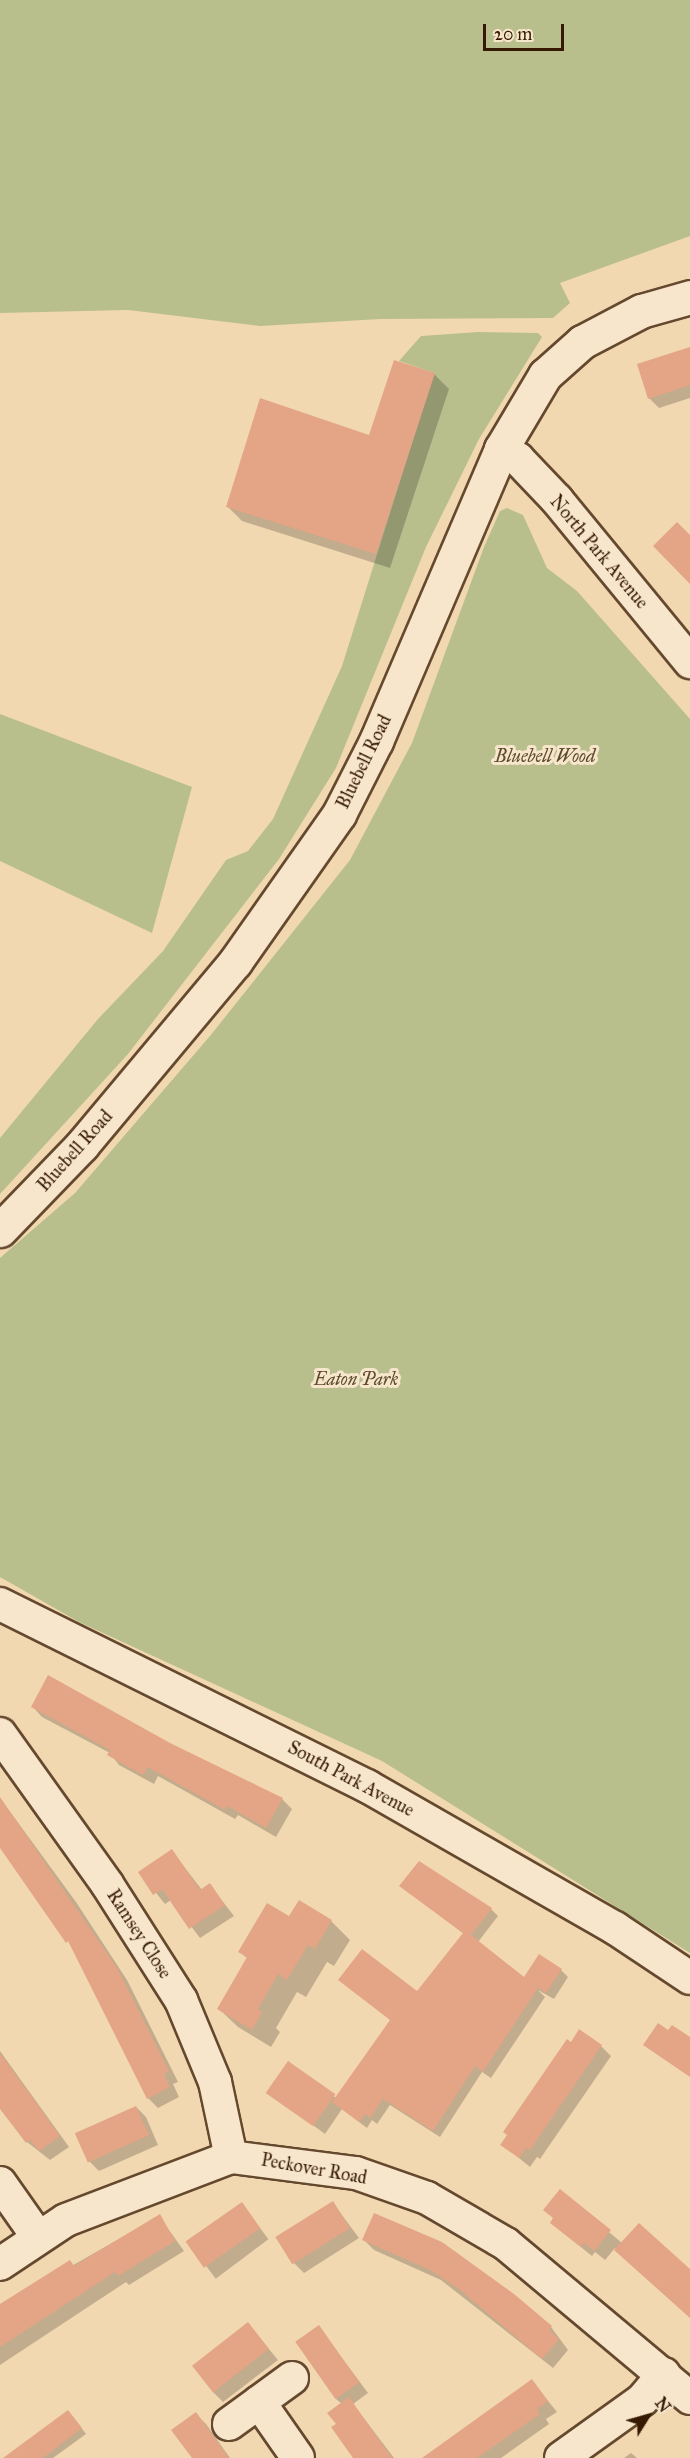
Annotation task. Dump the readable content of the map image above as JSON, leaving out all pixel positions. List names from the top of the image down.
{
  "streets": {
    "street": [
      "North Park Avenue",
      "Bluebell Road",
      "South Park Avenue",
      "Ramsey Close",
      "Peckover Road"
    ]
  },
  "crossings": [
    ["North Park Avenue", "Bluebell Road"],
    ["Ramsey Close", "Peckover Road"]
  ],
  "parks": ["Bluebell Wood", "Eaton Park"],
  "scale_bar": "20 m",
  "north": "top right"
}
